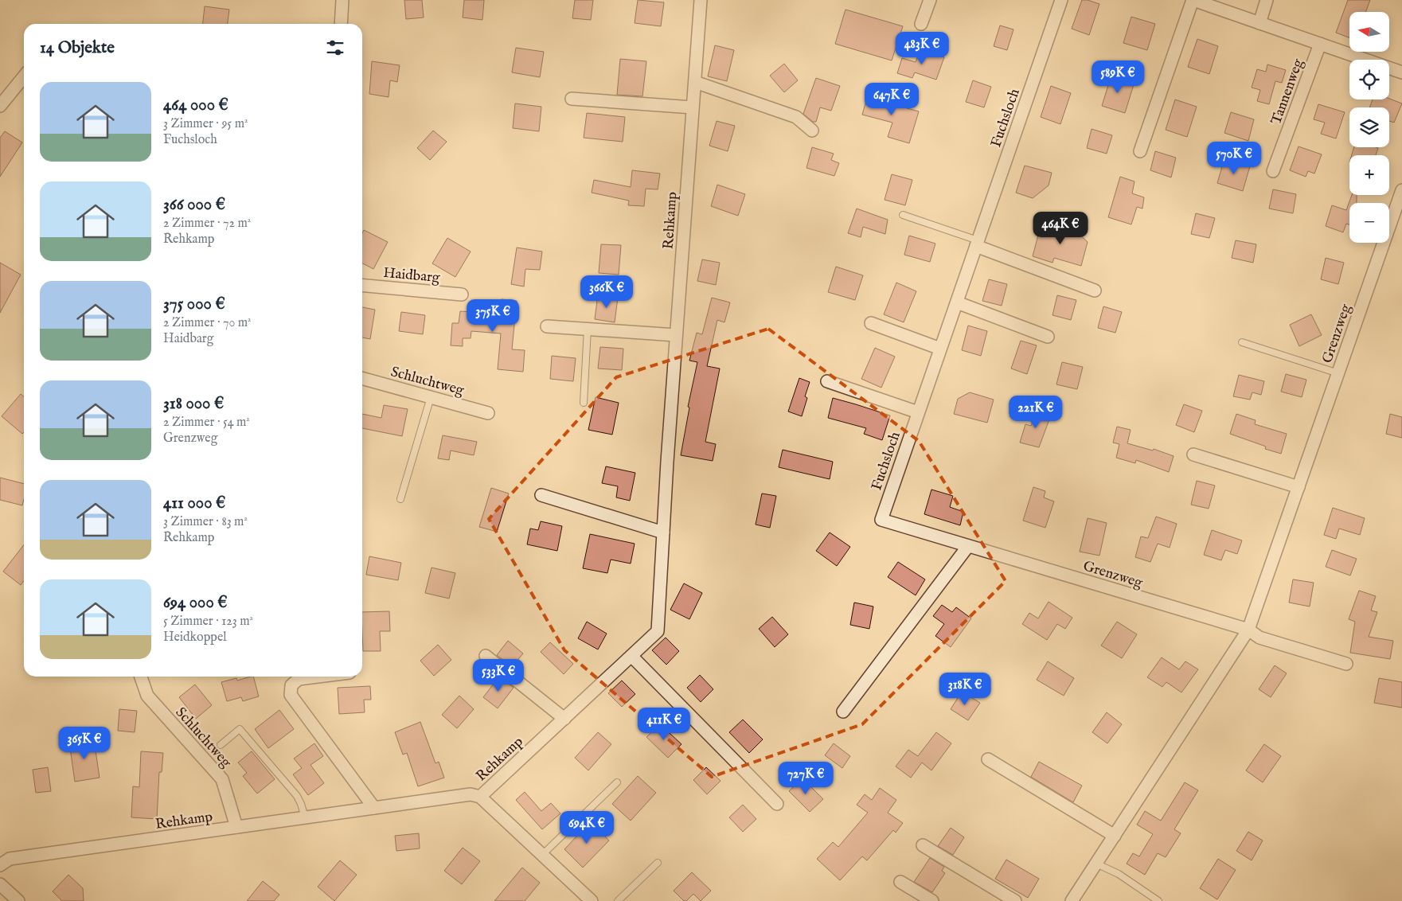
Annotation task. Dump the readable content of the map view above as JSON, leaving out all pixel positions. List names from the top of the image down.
{
  "streets": {
    "street": [
      "Tannenweg",
      "Fuchsloch",
      "Rehkamp",
      "Haidbarg",
      "Grenzweg",
      "Schluchtweg"
    ]
  },
  "crossings": [
    ["Fuchsloch", "Grenzweg"],
    ["Rehkamp", "Schluchtweg"]
  ],
  "north": "left",
  "page": {
    "map_buttons": ["+", "−"],
    "heading": "14 Objekte",
    "price": [
      "483K €",
      "589K €",
      "647K €",
      "570K €",
      "464K €",
      "366K €",
      "375K €",
      "221K €",
      "533K €",
      "318K €",
      "411K €",
      "365K €",
      "727K €",
      "694K €"
    ],
    "list": [
      {
        "name": "464 000 €",
        "note": "3 Zimmer · 95 m² · Fuchsloch"
      },
      {
        "name": "366 000 €",
        "note": "2 Zimmer · 72 m² · Rehkamp"
      },
      {
        "name": "375 000 €",
        "note": "2 Zimmer · 70 m² · Haidbarg"
      },
      {
        "name": "318 000 €",
        "note": "2 Zimmer · 54 m² · Grenzweg"
      },
      {
        "name": "411 000 €",
        "note": "3 Zimmer · 83 m² · Rehkamp"
      },
      {
        "name": "694 000 €",
        "note": "5 Zimmer · 123 m² · Heidkoppel"
      }
    ]
  }
}
